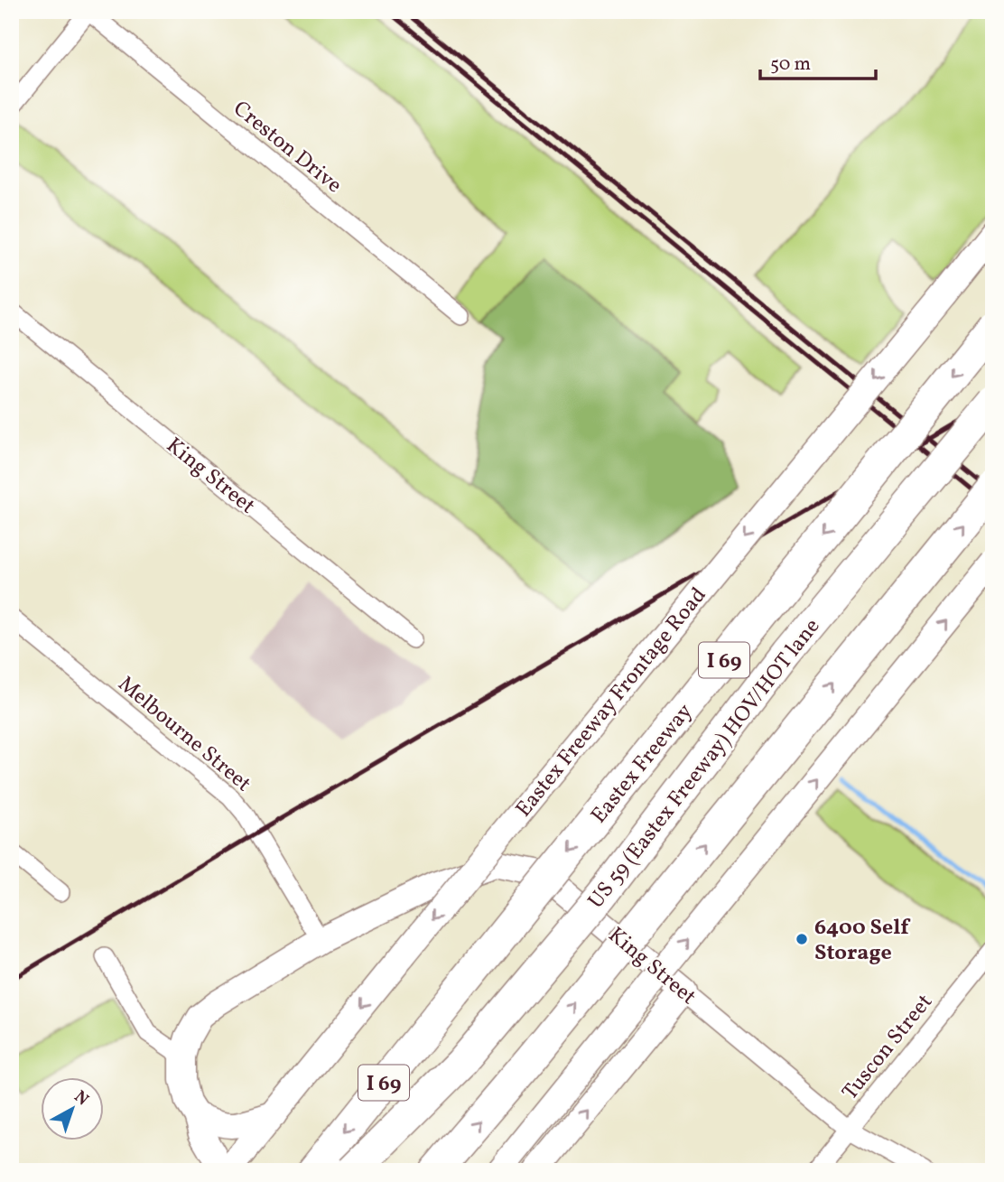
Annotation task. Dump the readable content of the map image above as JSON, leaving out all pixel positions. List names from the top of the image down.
{
  "streets": {
    "highway": ["I 69", "Eastex Freeway", "US 59 (Eastex Freeway) HOV/HOT lane"],
    "main road": ["King Street", "Eastex Freeway Frontage Road"],
    "street": ["Creston Drive", "Melbourne Street", "Tuscon Street"]
  },
  "crossings": [
    ["King Street", "Melbourne Street"],
    ["King Street", "Tuscon Street"]
  ],
  "places": ["6400 Self Storage"],
  "scale_bar": "50 m",
  "north": "top right"
}
